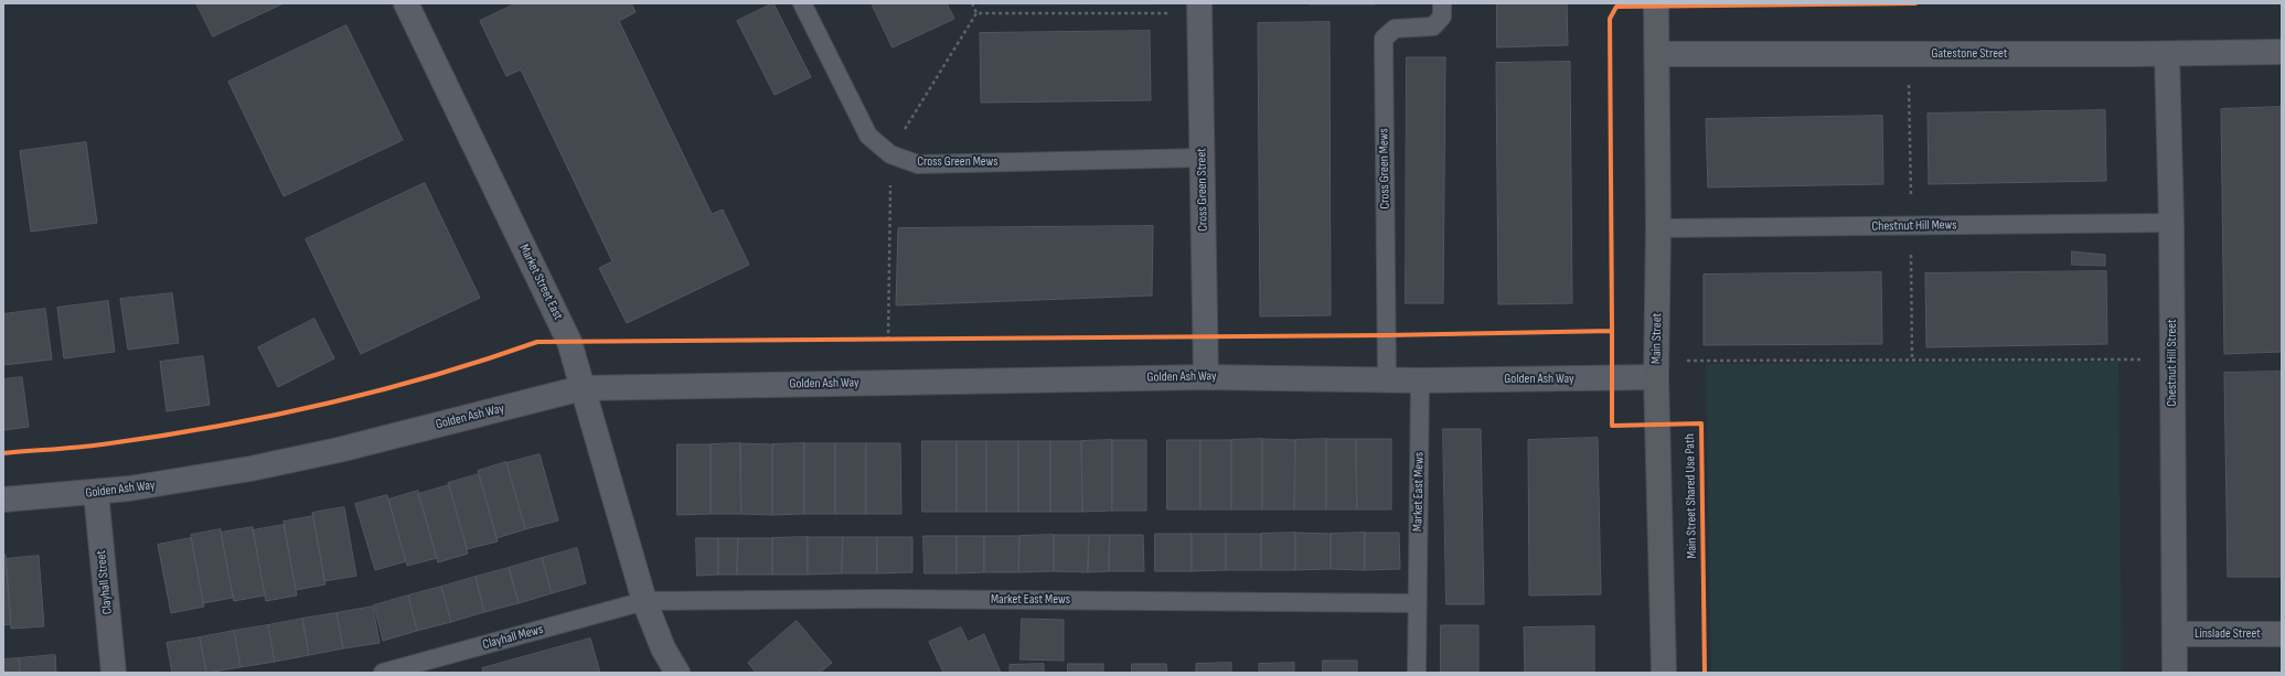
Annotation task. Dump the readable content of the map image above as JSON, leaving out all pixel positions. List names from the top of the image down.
{
  "streets": {
    "street": [
      "Gatestone Street",
      "Cross Green Street",
      "Market Street East",
      "Main Street",
      "Chestnut Hill Street",
      "Golden Ash Way",
      "Clayhall Street",
      "Linslade Street"
    ],
    "lane": [
      "Cross Green Mews",
      "Chestnut Hill Mews",
      "Market East Mews",
      "Clayhall Mews"
    ],
    "cycle path": ["Main Street Shared Use Path"]
  },
  "crossings": [
    ["Gatestone Street", "Main Street"],
    ["Gatestone Street", "Chestnut Hill Street"],
    ["Cross Green Mews", "Cross Green Street"],
    ["Cross Green Mews", "Golden Ash Way"],
    ["Cross Green Street", "Golden Ash Way"],
    ["Chestnut Hill Mews", "Main Street"],
    ["Chestnut Hill Mews", "Chestnut Hill Street"],
    ["Market Street East", "Golden Ash Way"],
    ["Market Street East", "Market East Mews"],
    ["Market Street East", "Clayhall Mews"],
    ["Main Street", "Golden Ash Way"],
    ["Chestnut Hill Street", "Linslade Street"],
    ["Golden Ash Way", "Market East Mews"],
    ["Golden Ash Way", "Clayhall Street"],
    ["Market East Mews", "Clayhall Mews"]
  ]
}
